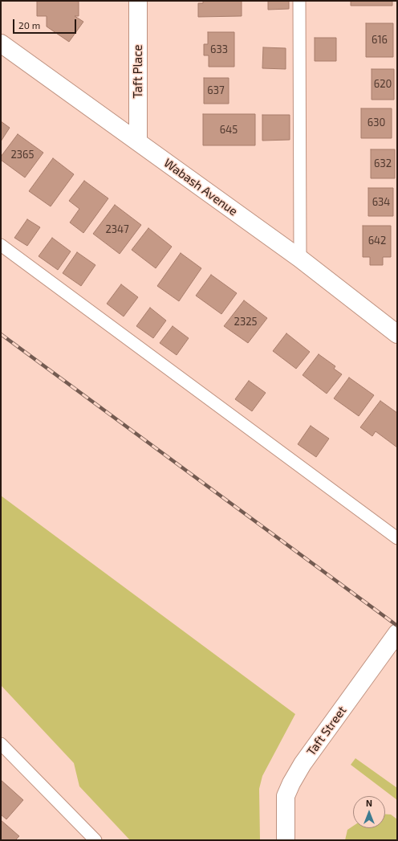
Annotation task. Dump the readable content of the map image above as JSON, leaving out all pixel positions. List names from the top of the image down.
{
  "streets": {
    "street": ["Taft Place", "Wabash Avenue", "Taft Street"]
  },
  "crossings": [
    ["Taft Place", "Wabash Avenue"]
  ],
  "house_numbers": [
    "616",
    "633",
    "620",
    "637",
    "630",
    "645",
    "2365",
    "632",
    "634",
    "2347",
    "642",
    "2325"
  ],
  "scale_bar": "20 m",
  "north": "top"
}
